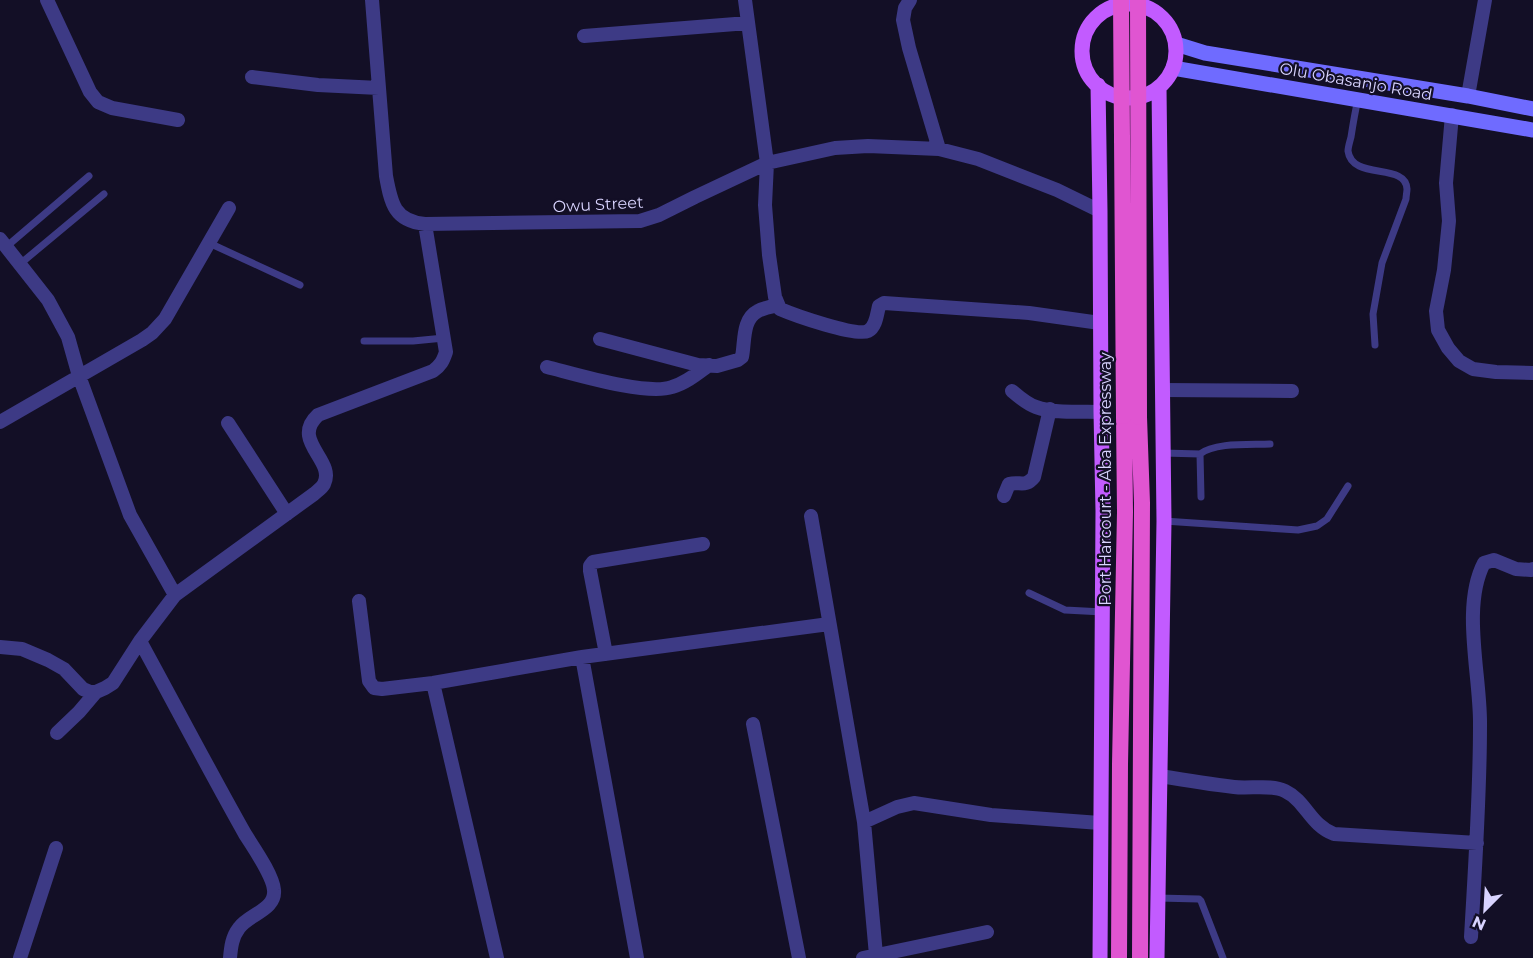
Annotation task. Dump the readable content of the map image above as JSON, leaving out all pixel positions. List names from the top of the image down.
{
  "streets": {
    "highway": ["Port Harcourt - Aba Expressway"],
    "main road": ["Olu Obasanjo Road"],
    "street": ["Owu Street"]
  },
  "north": "bottom left"
}
